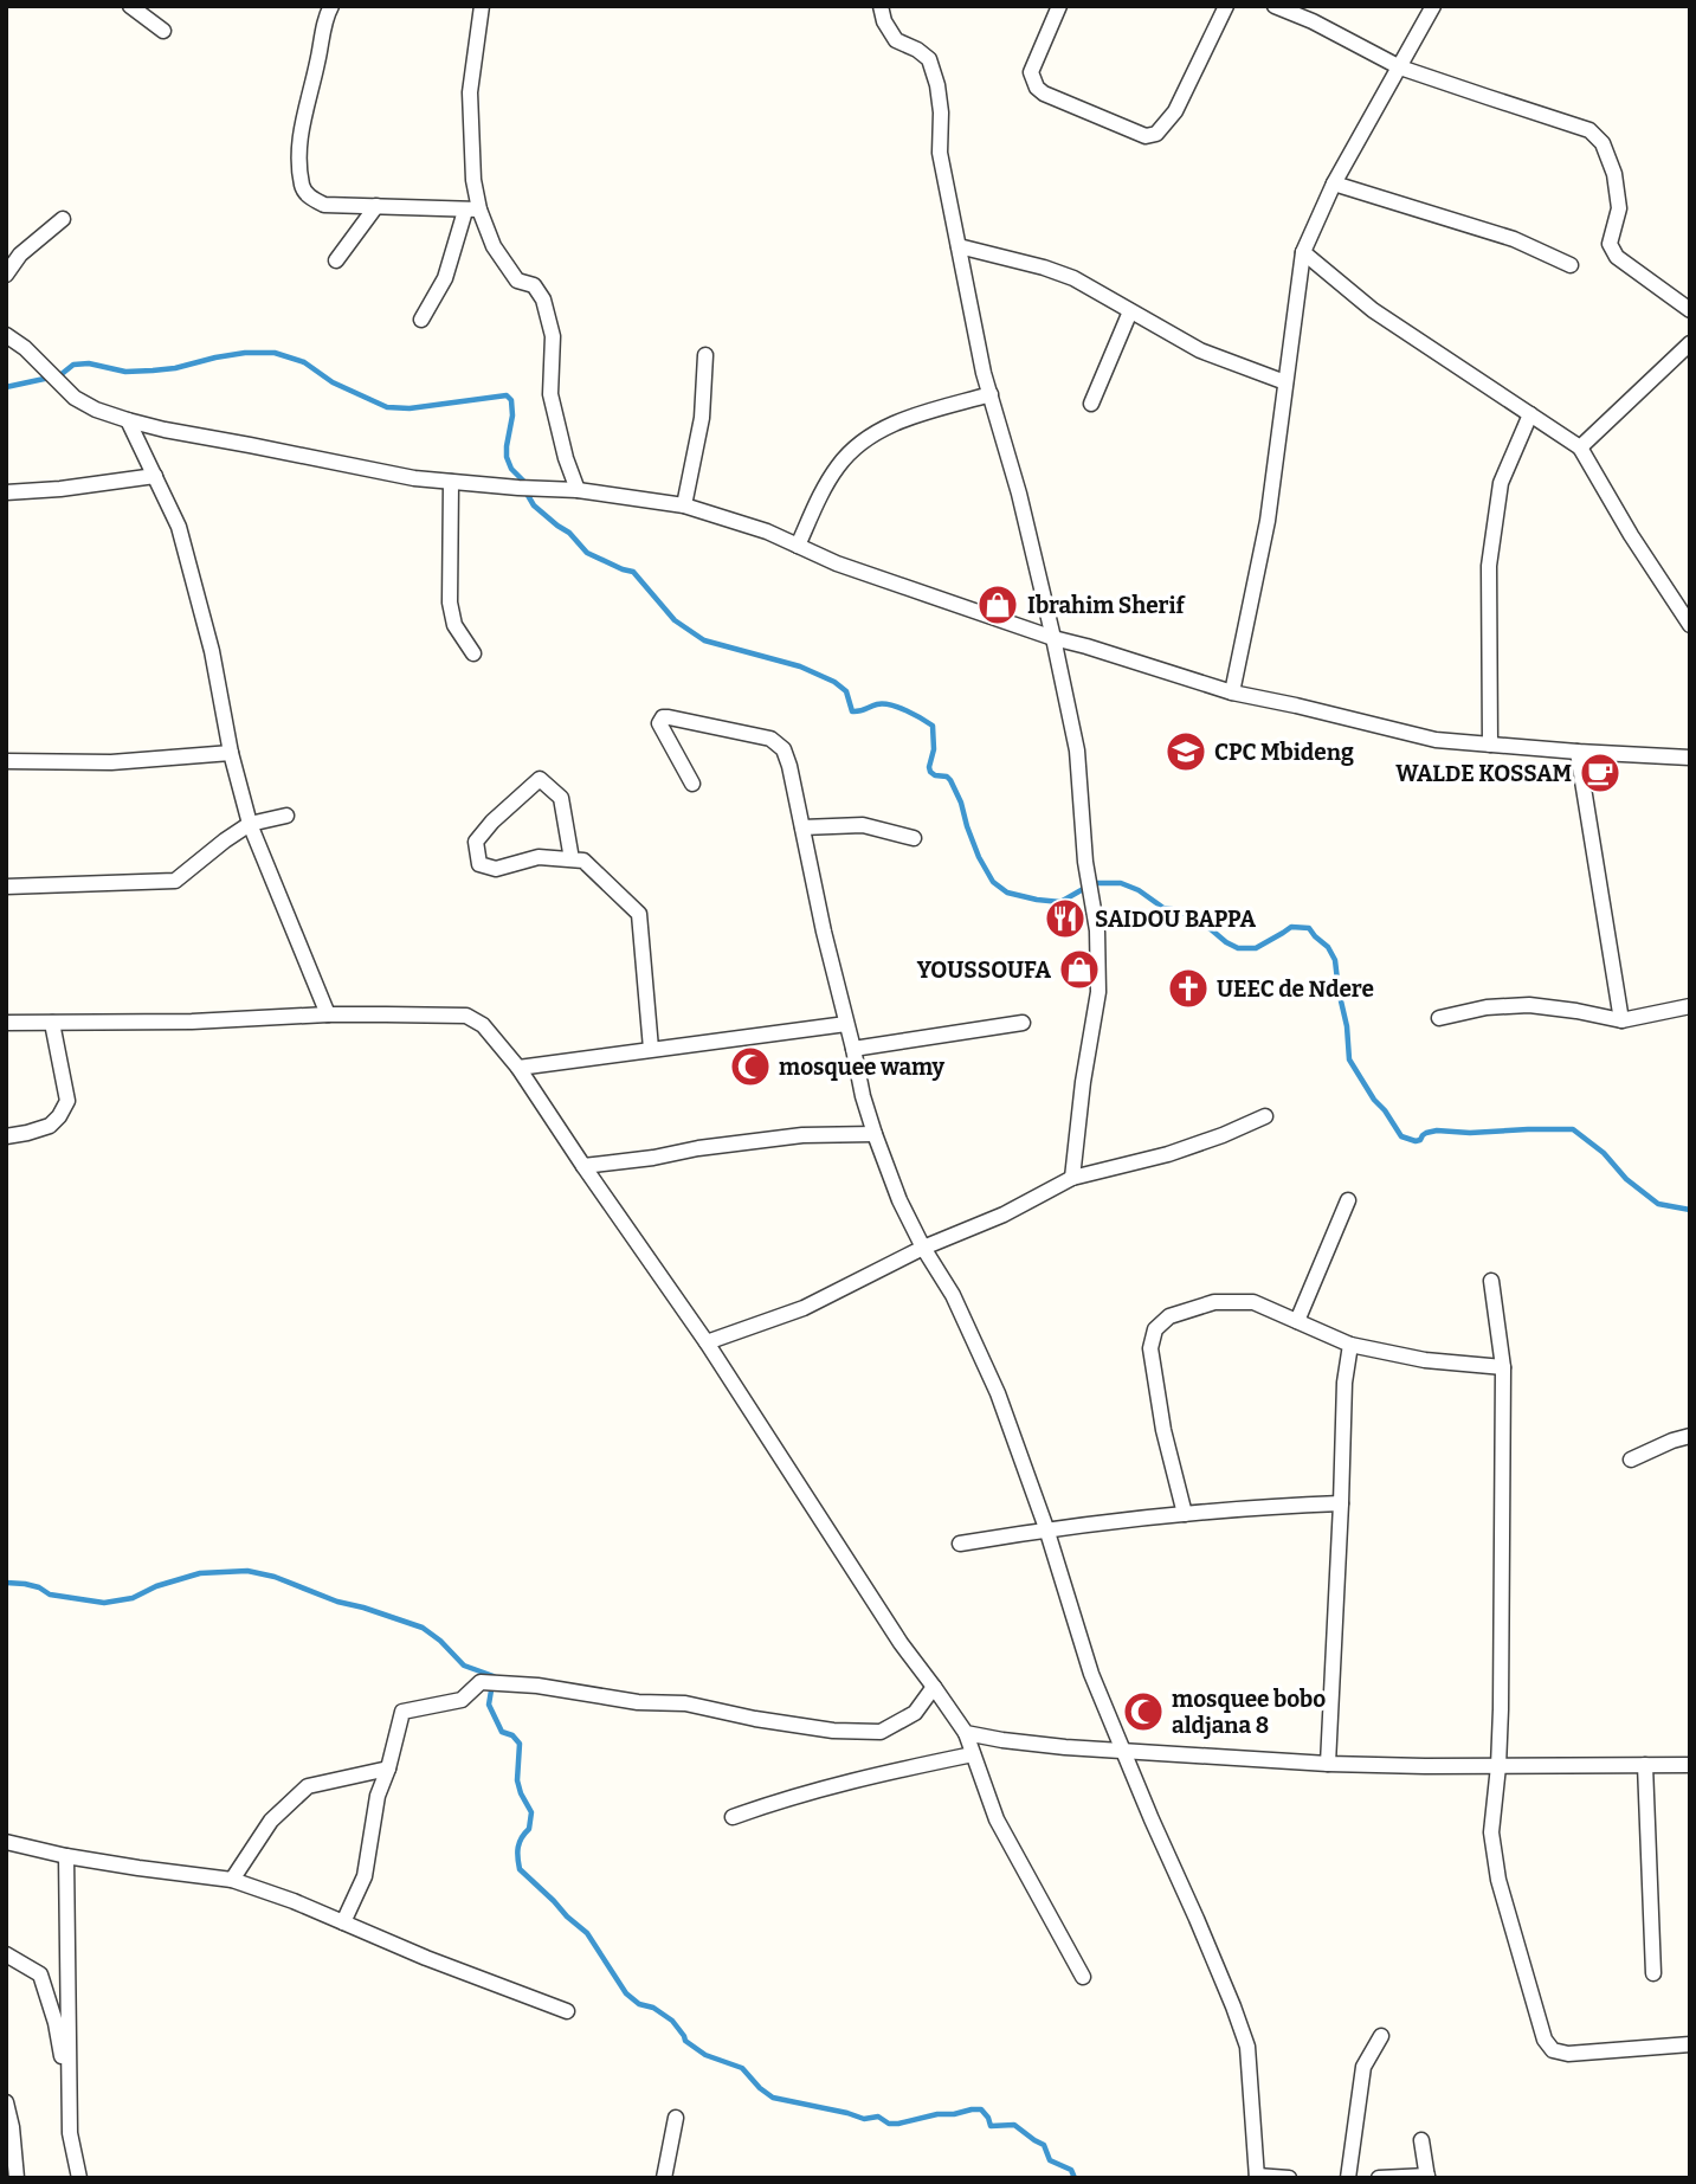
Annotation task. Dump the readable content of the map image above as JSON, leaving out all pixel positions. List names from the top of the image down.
{
  "places": {
    "shop": ["Ibrahim Sherif", "YOUSSOUFA"],
    "school or university": ["CPC Mbideng"],
    "cafe": ["WALDE KOSSAM"],
    "restaurant": ["SAIDOU BAPPA"],
    "church": ["UEEC de Ndere"],
    "mosque": ["mosquee wamy", "mosquee bobo aldjana 8"]
  }
}
